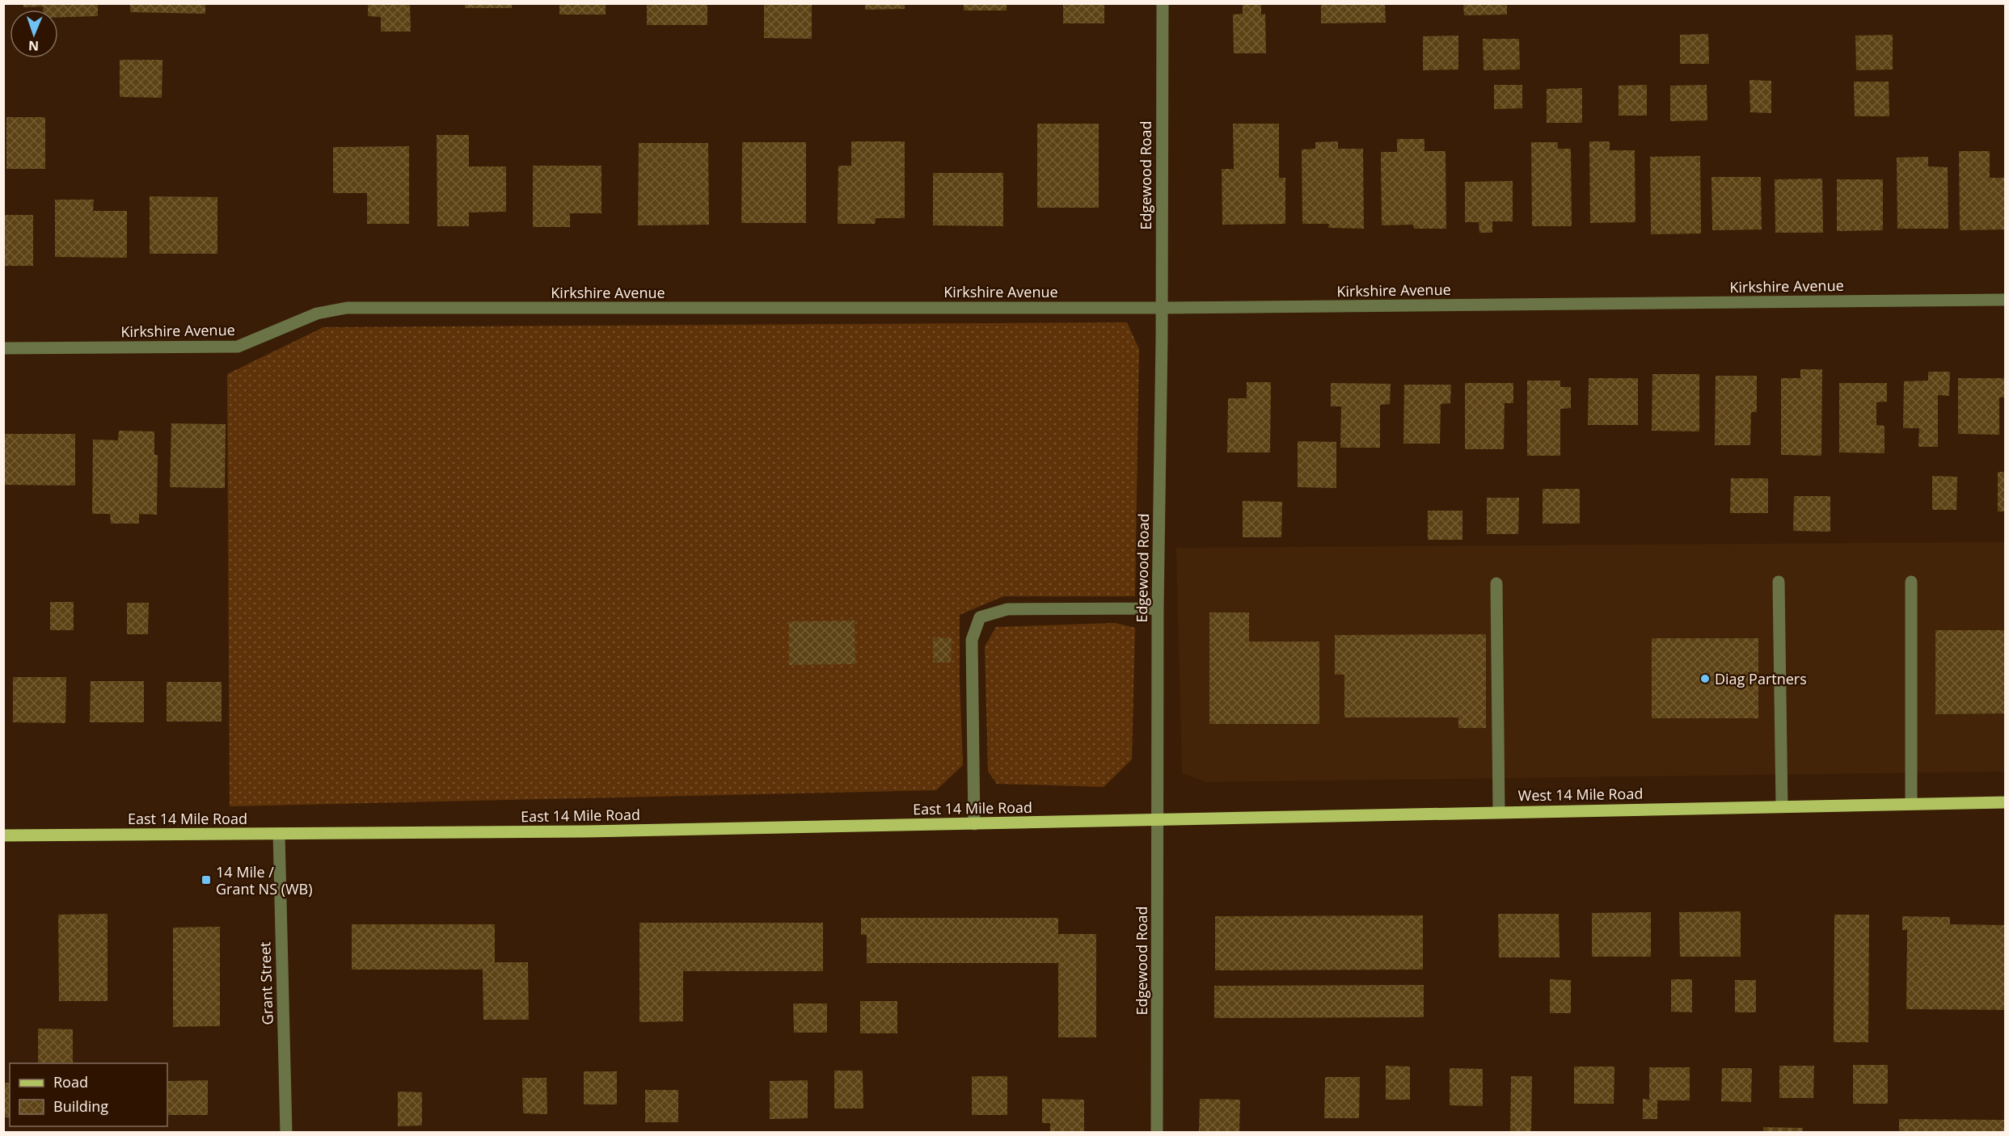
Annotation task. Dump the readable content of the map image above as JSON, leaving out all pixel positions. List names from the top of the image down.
{
  "streets": {
    "main road": ["West 14 Mile Road", "East 14 Mile Road"],
    "street": ["Edgewood Road", "Kirkshire Avenue", "Grant Street"]
  },
  "crossings": [
    ["Edgewood Road", "Kirkshire Avenue"],
    ["Edgewood Road", "West 14 Mile Road"],
    ["Edgewood Road", "East 14 Mile Road"],
    ["West 14 Mile Road", "East 14 Mile Road"],
    ["East 14 Mile Road", "Grant Street"]
  ],
  "places": {
    "other": ["Diag Partners"],
    "transit": ["14 Mile / Grant NS (WB)"]
  },
  "legend": ["Road", "Building"],
  "north": "bottom"
}
